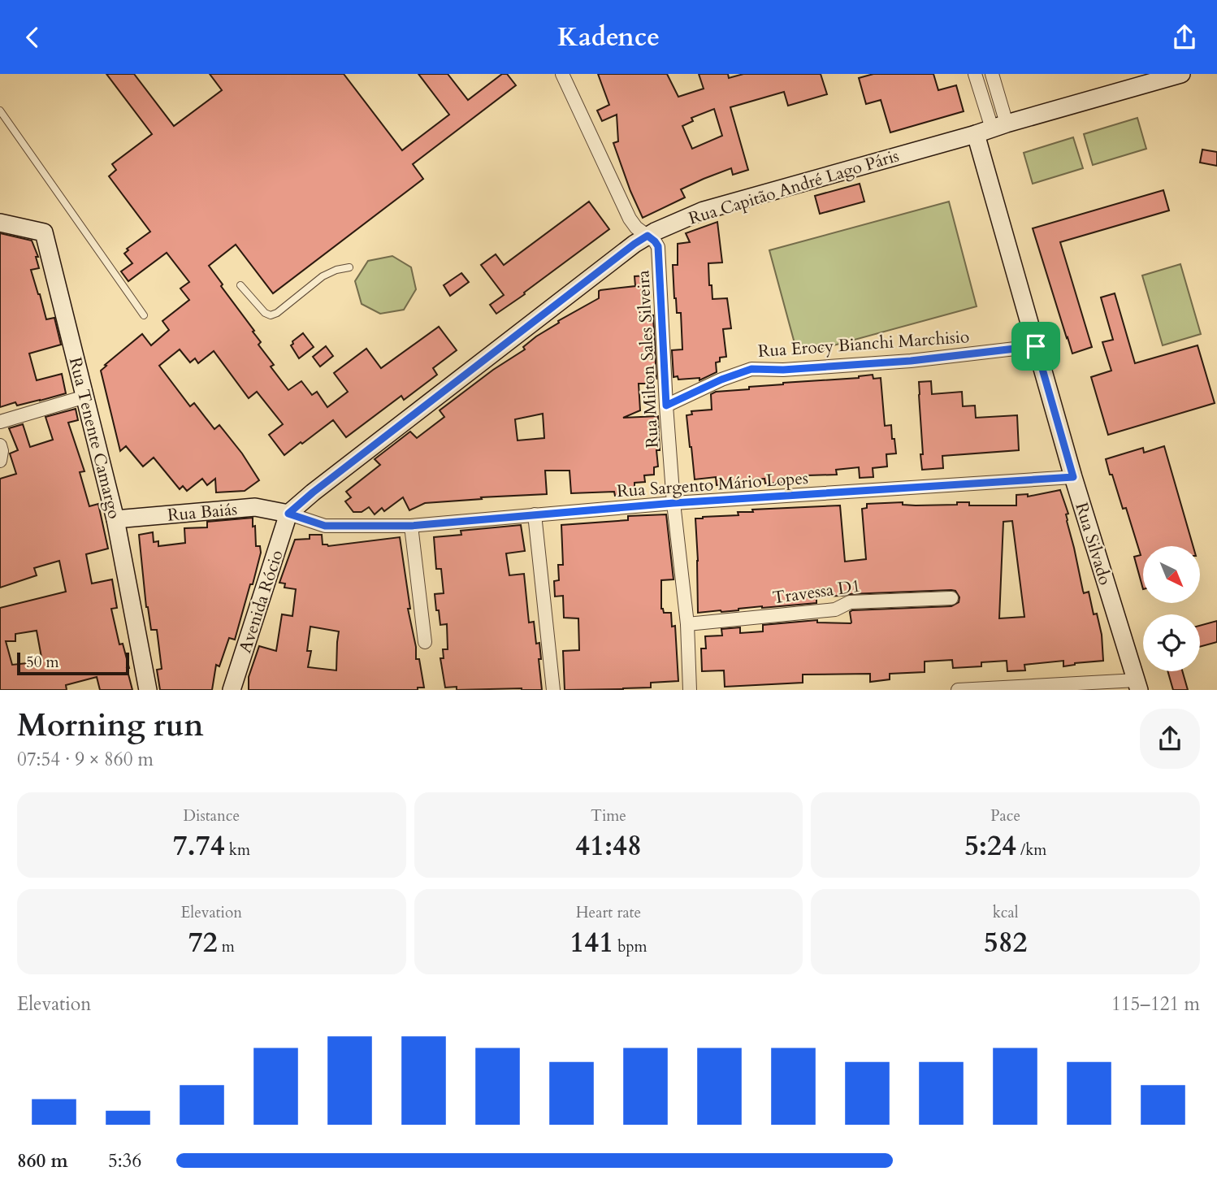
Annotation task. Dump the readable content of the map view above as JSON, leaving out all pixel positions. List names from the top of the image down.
{
  "streets": {
    "street": [
      "Rua Capitão André Lago Páris",
      "Rua Erocy Bianchi Marchisio",
      "Rua Milton Sales Silveira",
      "Rua Tenente Camargo",
      "Rua Sargento Mário Lopes",
      "Rua Baiás",
      "Rua Silvado",
      "Travessa D1",
      "Avenida Rócio"
    ]
  },
  "crossings": [
    ["Rua Capitão André Lago Páris", "Rua Milton Sales Silveira"],
    ["Rua Capitão André Lago Páris", "Rua Sargento Mário Lopes"],
    ["Rua Capitão André Lago Páris", "Rua Baiás"],
    ["Rua Capitão André Lago Páris", "Rua Silvado"],
    ["Rua Capitão André Lago Páris", "Avenida Rócio"],
    ["Rua Erocy Bianchi Marchisio", "Rua Milton Sales Silveira"],
    ["Rua Erocy Bianchi Marchisio", "Rua Silvado"],
    ["Rua Milton Sales Silveira", "Rua Sargento Mário Lopes"],
    ["Rua Milton Sales Silveira", "Travessa D1"],
    ["Rua Tenente Camargo", "Rua Baiás"],
    ["Rua Sargento Mário Lopes", "Rua Baiás"],
    ["Rua Sargento Mário Lopes", "Rua Silvado"],
    ["Rua Sargento Mário Lopes", "Avenida Rócio"],
    ["Rua Baiás", "Avenida Rócio"]
  ],
  "scale_bar": "50 m",
  "north": "bottom right",
  "page": {
    "header": "Kadence",
    "scale": "50 m",
    "heading": ["Morning run", "07:54 · 9 × 860 m"],
    "stats": [
      ["Distance", "7.74 km"],
      ["Time", "41:48"],
      ["Pace", "5:24 /km"],
      ["Elevation", "72 m"],
      ["Heart rate", "141 bpm"],
      ["kcal", "582"]
    ],
    "chart": ["Elevation", "115–121 m"],
    "list": [
      {
        "name": "860 m",
        "note": "5:36"
      }
    ]
  }
}
